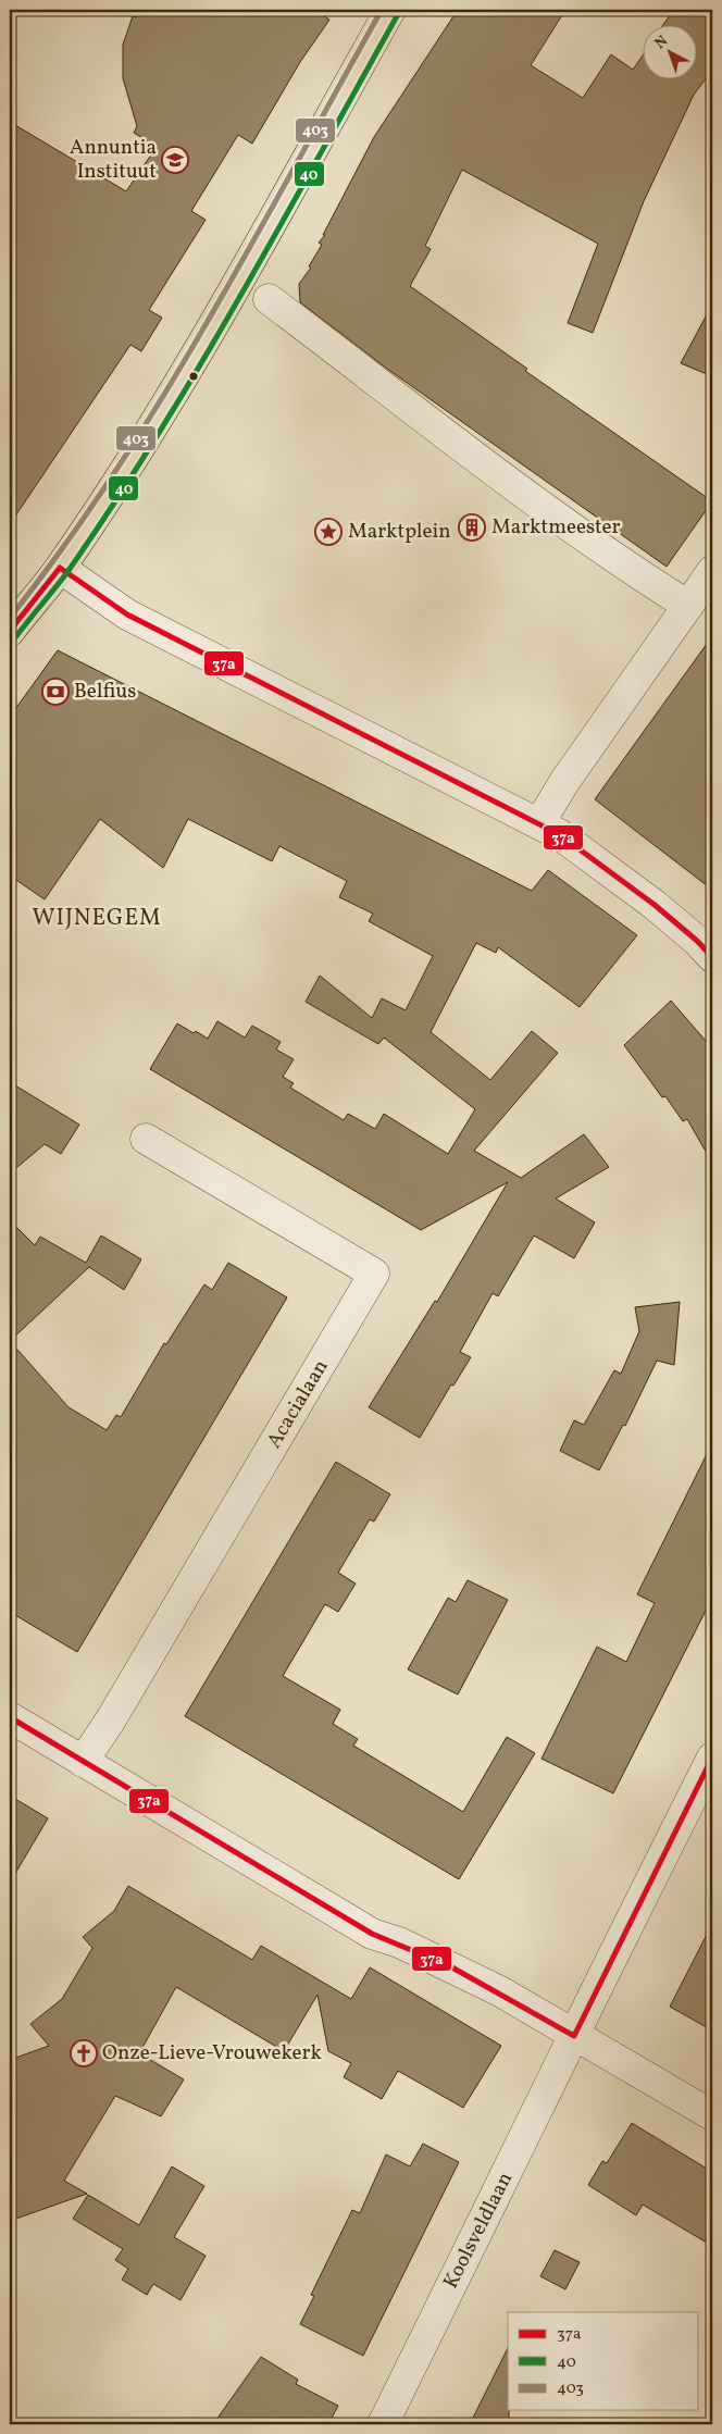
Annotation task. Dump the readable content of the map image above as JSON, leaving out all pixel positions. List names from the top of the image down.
{
  "streets": {
    "street": ["Acacialaan", "Koolsveldlaan"]
  },
  "districts": ["WIJNEGEM"],
  "places": {
    "school or university": ["Annuntia Instituut"],
    "building": ["Marktmeester"],
    "place": ["Marktplein"],
    "bank": ["Belfius"],
    "church": ["Onze-Lieve-Vrouwekerk"]
  },
  "lines": ["transit line 403", "transit line 40", "transit line 37a"],
  "legend": ["37a", "40", "403"],
  "north": "top left"
}
